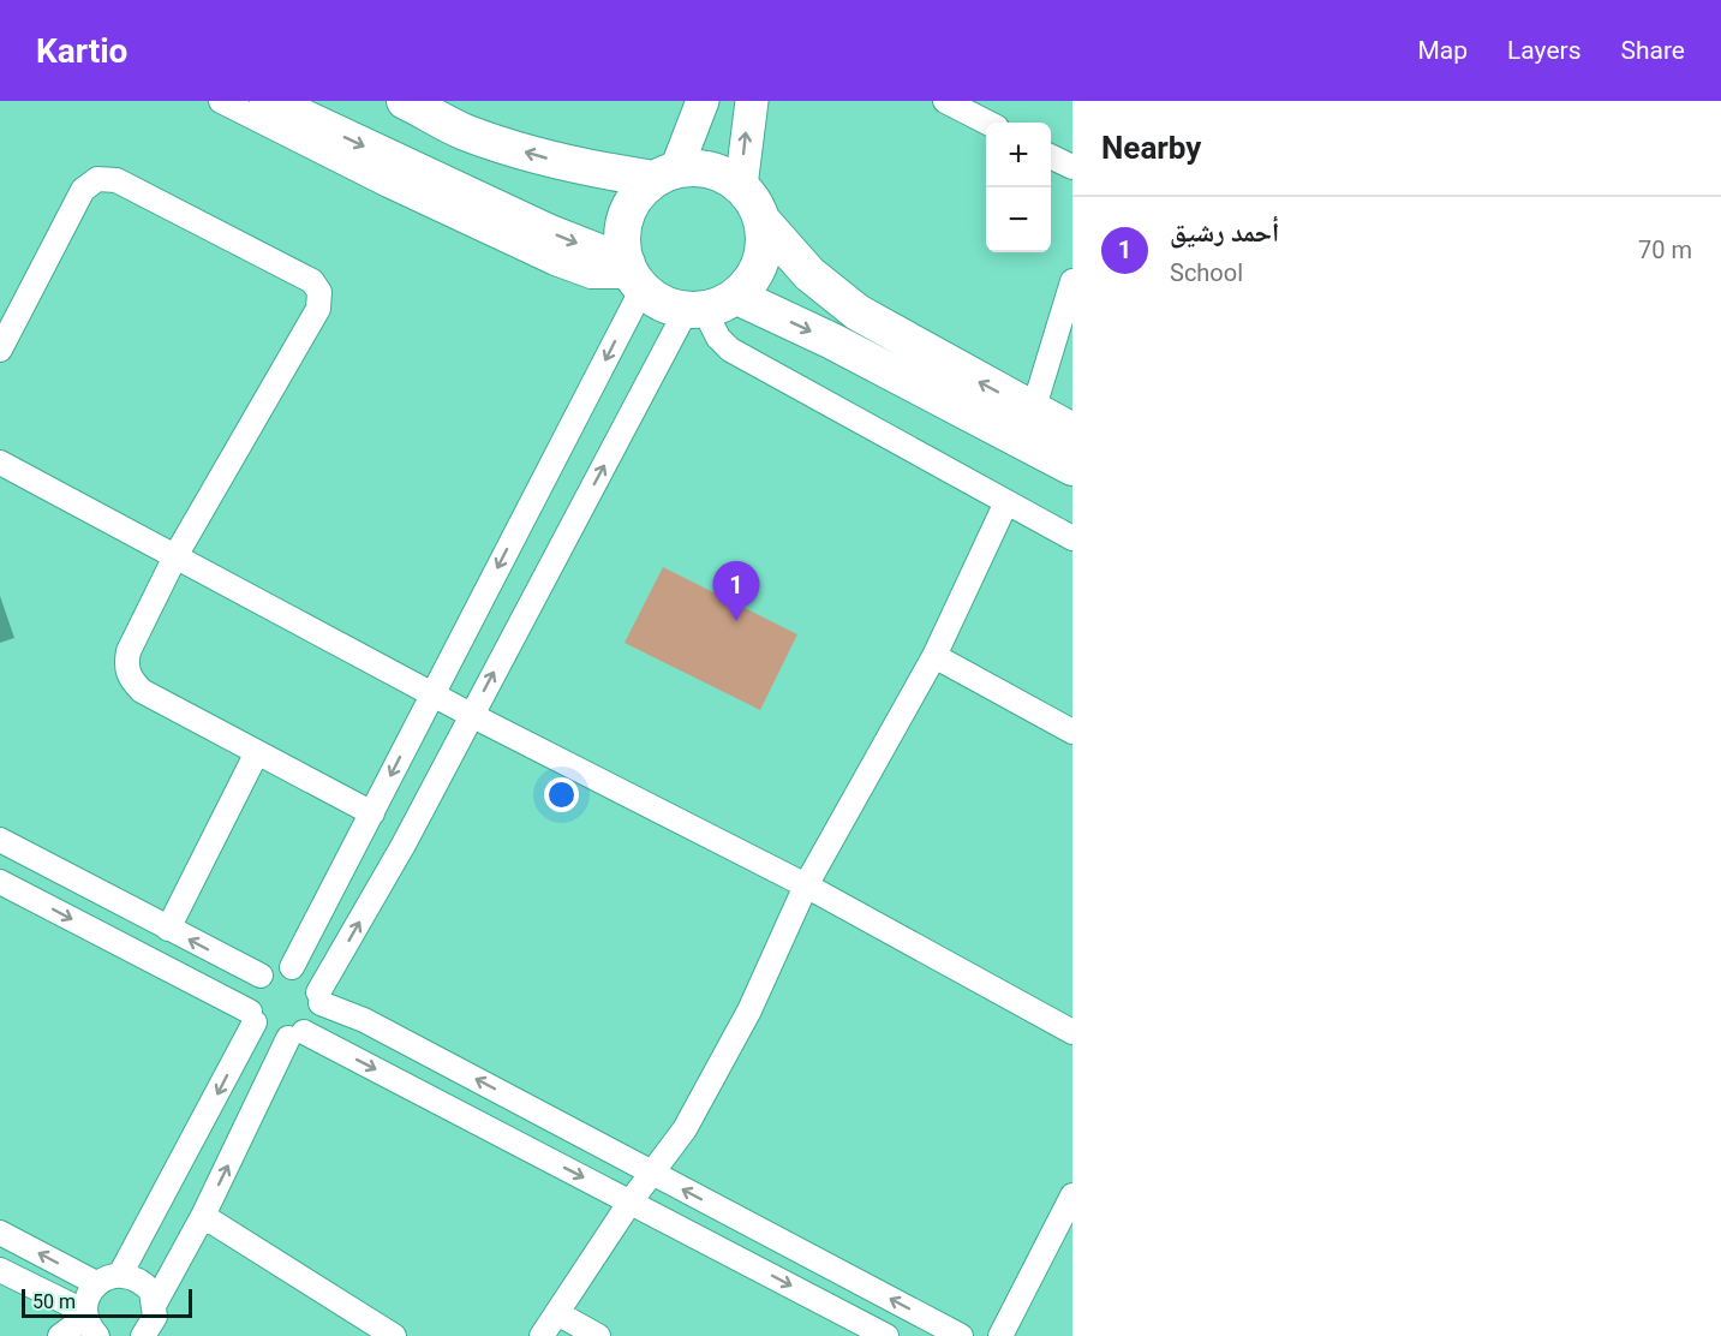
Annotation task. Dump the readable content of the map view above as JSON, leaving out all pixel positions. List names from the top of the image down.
{
  "scale_bar": "50 m",
  "page": {
    "header": "Kartio",
    "nav": ["Map", "Layers", "Share"],
    "heading": "Nearby",
    "map_buttons": ["+", "−"],
    "list": [
      {
        "mark": "1",
        "name": "أحمد رشيق",
        "note": "School",
        "value": "70 m"
      }
    ],
    "pins": "1",
    "scale": "50 m"
  }
}
